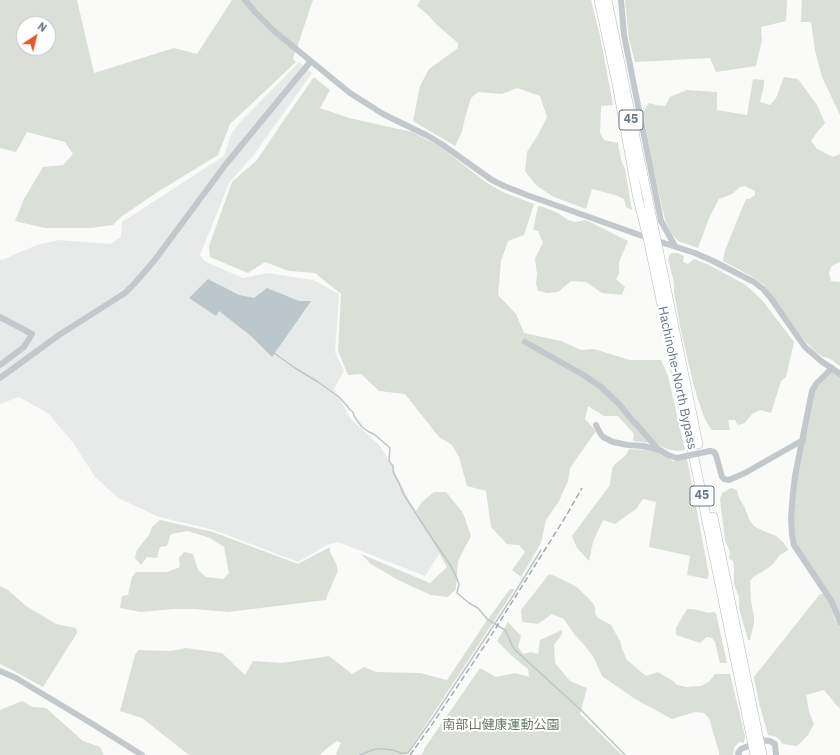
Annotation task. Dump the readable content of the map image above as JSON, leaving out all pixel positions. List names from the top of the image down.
{
  "streets": {
    "highway": ["45", "Hachinohe-North Bypass"]
  },
  "parks": ["南部山健康運動公園"],
  "north": "top right"
}
